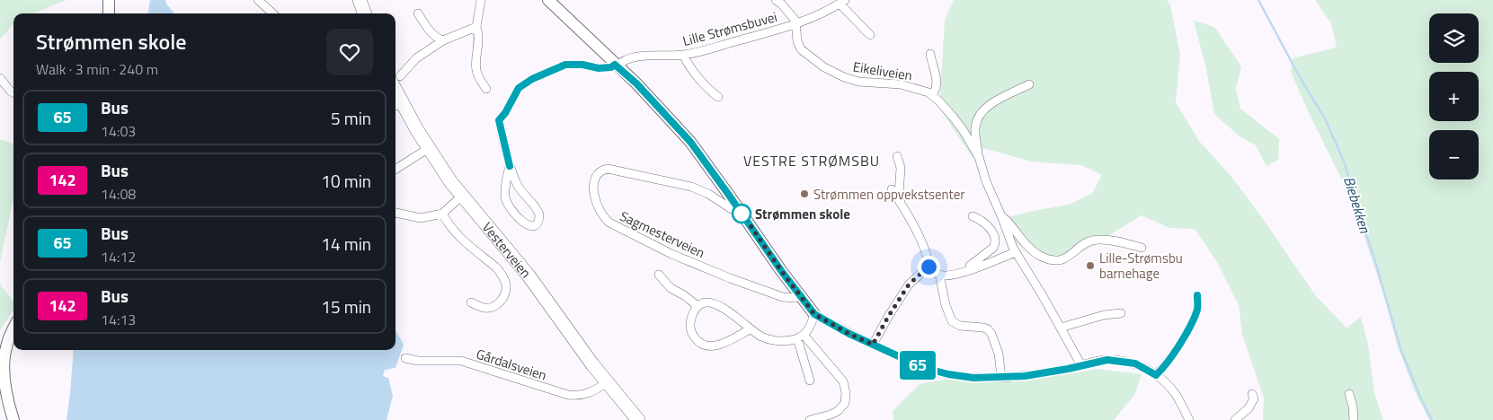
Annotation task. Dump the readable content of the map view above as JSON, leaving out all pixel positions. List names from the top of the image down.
{
  "streets": {
    "main road": ["Vesterveien"],
    "street": [
      "Lille Strømsbuvei",
      "Eikeliveien",
      "Sagmesterveien",
      "Gårdalsveien"
    ]
  },
  "crossings": [
    ["Lille Strømsbuvei", "Eikeliveien"],
    ["Vesterveien", "Gårdalsveien"]
  ],
  "districts": ["VESTRE STRØMSBU"],
  "water": ["Biebekken"],
  "places": ["Strømmen oppvekstsenter", "Strømmen skole", "Lille-Strømsbu barnehage"],
  "lines": ["bus line 65"],
  "page": {
    "on_map": "65",
    "map_buttons": ["+", "−"],
    "heading": ["Strømmen skole", "Walk · 3 min · 240 m"],
    "list": [
      {
        "mark": "65",
        "name": "Bus",
        "note": "14:03",
        "value": "5 min"
      },
      {
        "mark": "142",
        "name": "Bus",
        "note": "14:08",
        "value": "10 min"
      },
      {
        "mark": "65",
        "name": "Bus",
        "note": "14:12",
        "value": "14 min"
      },
      {
        "mark": "142",
        "name": "Bus",
        "note": "14:13",
        "value": "15 min"
      }
    ]
  }
}
